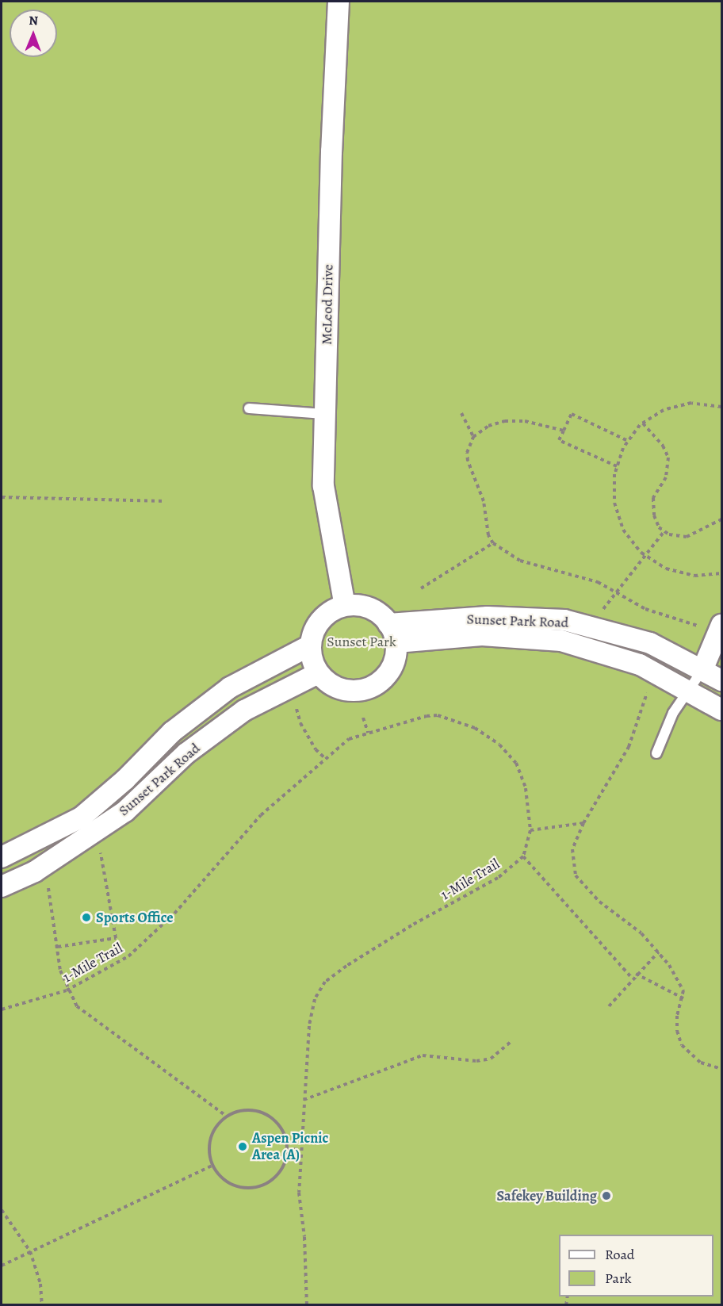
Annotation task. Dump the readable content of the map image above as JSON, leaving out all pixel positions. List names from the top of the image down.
{
  "streets": {
    "street": ["McLeod Drive", "Sunset Park Road"],
    "path": ["1-Mile Trail"]
  },
  "crossings": [
    ["McLeod Drive", "Sunset Park Road"]
  ],
  "parks": ["Sunset Park"],
  "places": ["Sports Office", "Aspen Picnic Area (A)", "Safekey Building"],
  "legend": ["Road", "Park"],
  "north": "top"
}
